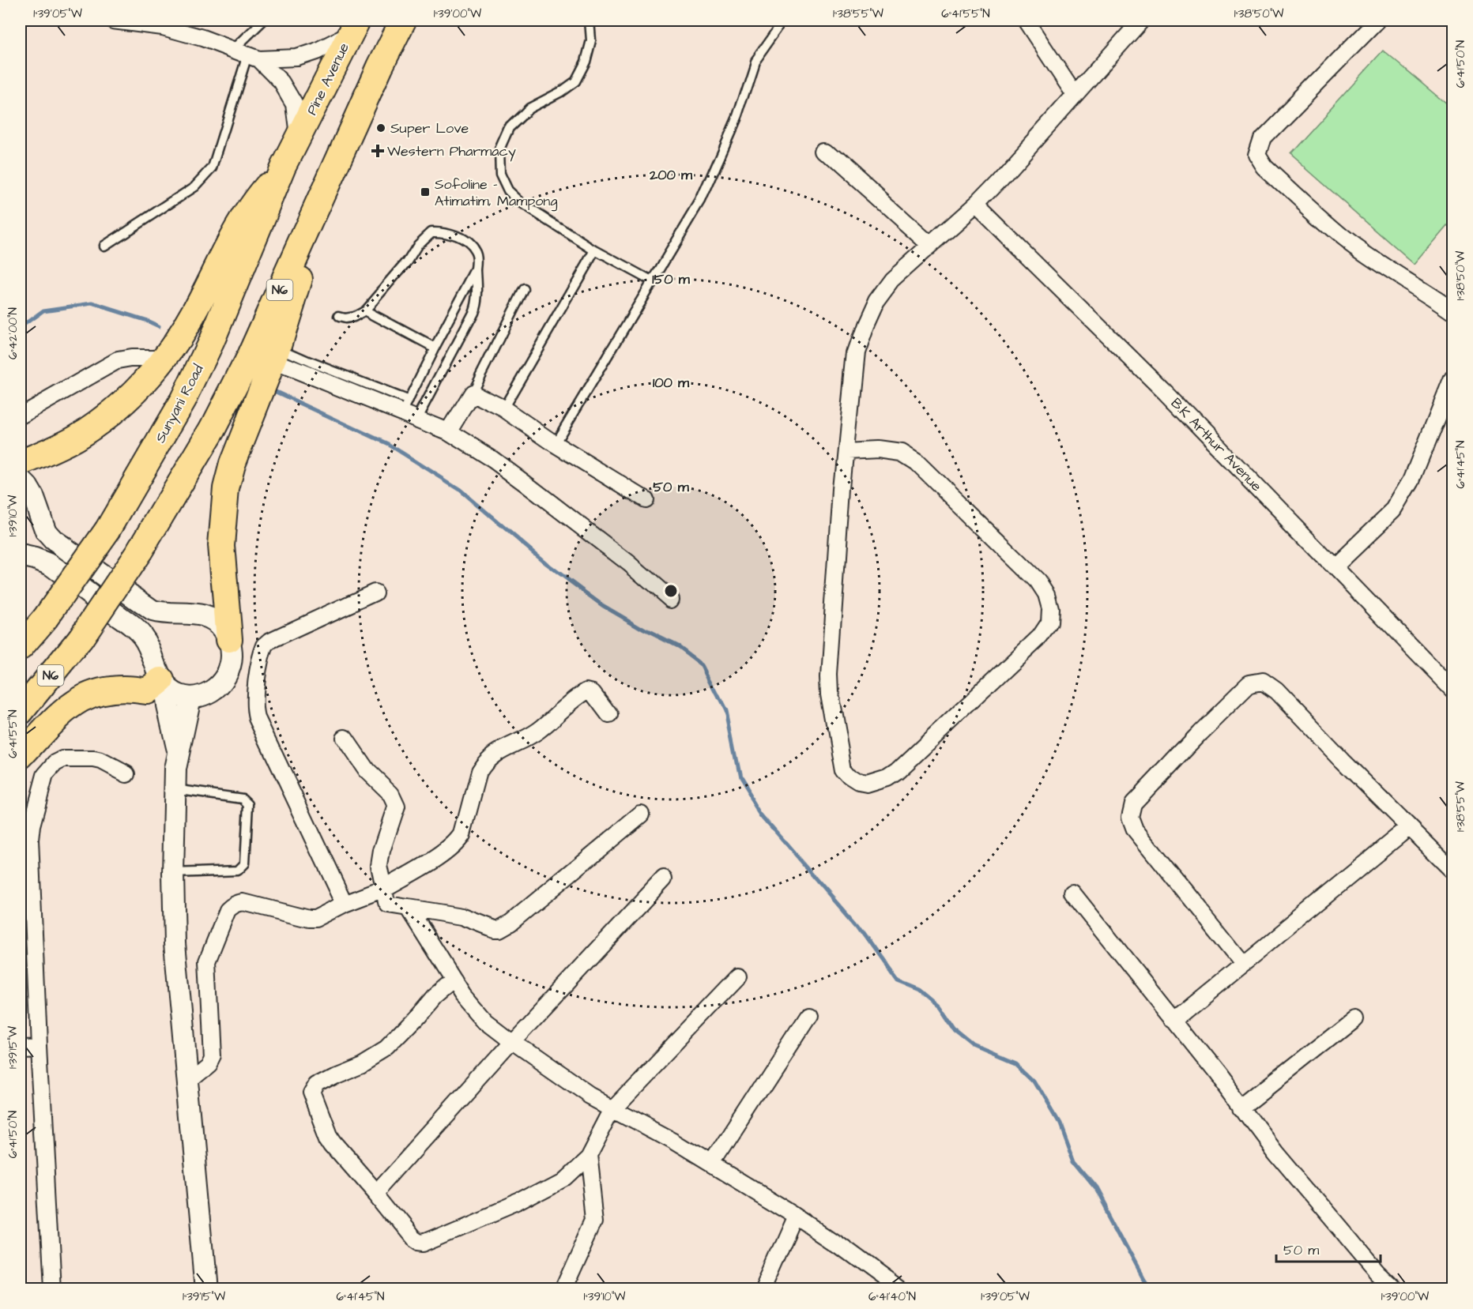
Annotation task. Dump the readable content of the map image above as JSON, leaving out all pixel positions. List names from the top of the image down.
{
  "streets": {
    "main road": ["Pine Avenue", "N6", "Sunyani Road"],
    "street": ["B.K Arthur Avenue"]
  },
  "crossings": [
    ["Pine Avenue", "Sunyani Road"]
  ],
  "places": {
    "other": ["Super Love"],
    "health": ["Western Pharmacy"],
    "transit": ["Sofoline - Atimatim, Mampong"]
  },
  "scale_bar": "50 m",
  "coordinates": [
    "1°39'05\"W",
    "1°39'00\"W",
    "1°38'55\"W",
    "6°41'55\"N",
    "1°38'50\"W",
    "6°41'50\"N",
    "6°42'00\"N",
    "6°41'45\"N",
    "1°39'10\"W",
    "1°39'15\"W",
    "6°41'40\"N"
  ],
  "rings": [
    "200 m",
    "150 m",
    "100 m",
    "50 m"
  ]
}
